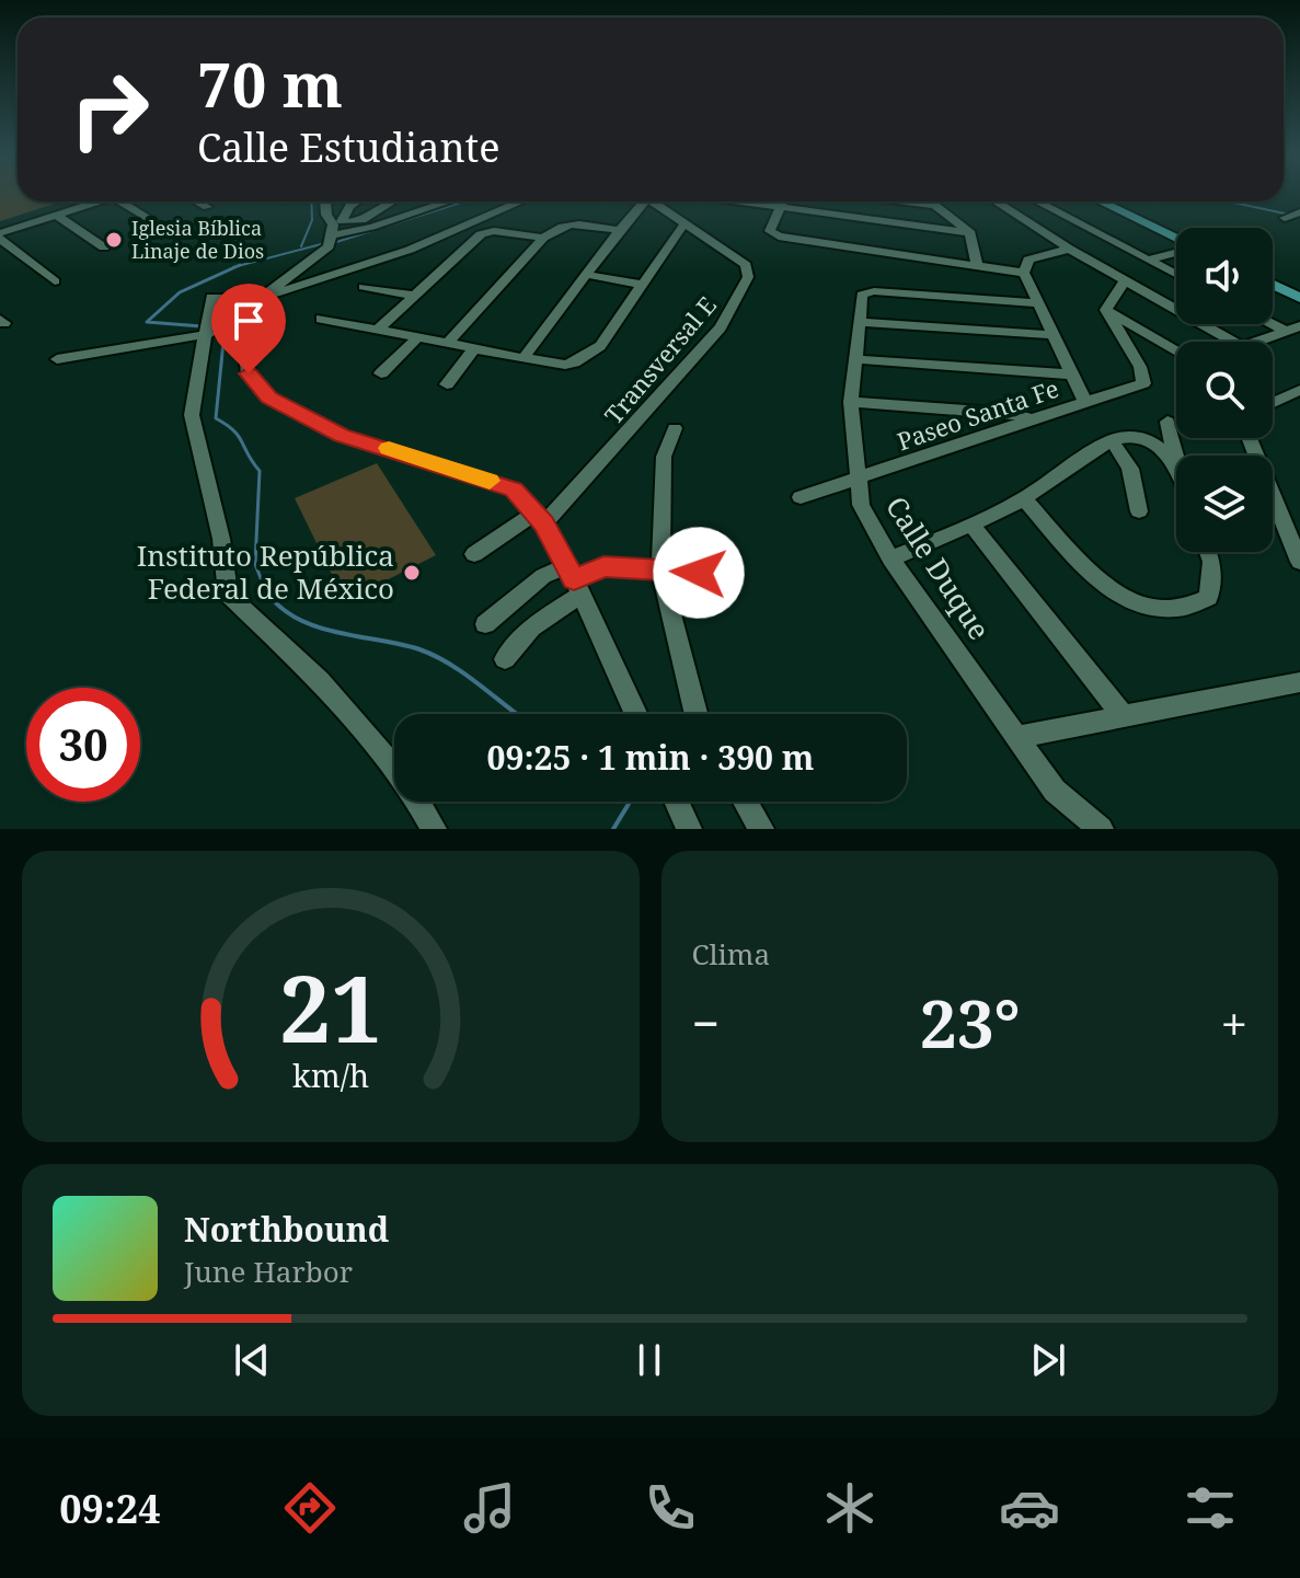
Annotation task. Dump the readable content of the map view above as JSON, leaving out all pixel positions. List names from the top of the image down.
{
  "streets": {
    "street": ["Transversal E", "Paseo Santa Fe", "Calle Duque"]
  },
  "crossings": [
    ["Paseo Santa Fe", "Calle Duque"]
  ],
  "places": ["Iglesia Bíblica Linaje de Dios", "Instituto República Federal de México"],
  "page": {
    "turn": ["70 m", "Calle Estudiante"],
    "limit": "30",
    "trip": "09:25 · 1 min · 390 m",
    "tile": "Clima",
    "heat": ["−", "23°", "+"],
    "song": ["Northbound", "June Harbor"],
    "tabs": "09:24",
    "gauge": ["21", "km/h"]
  }
}
